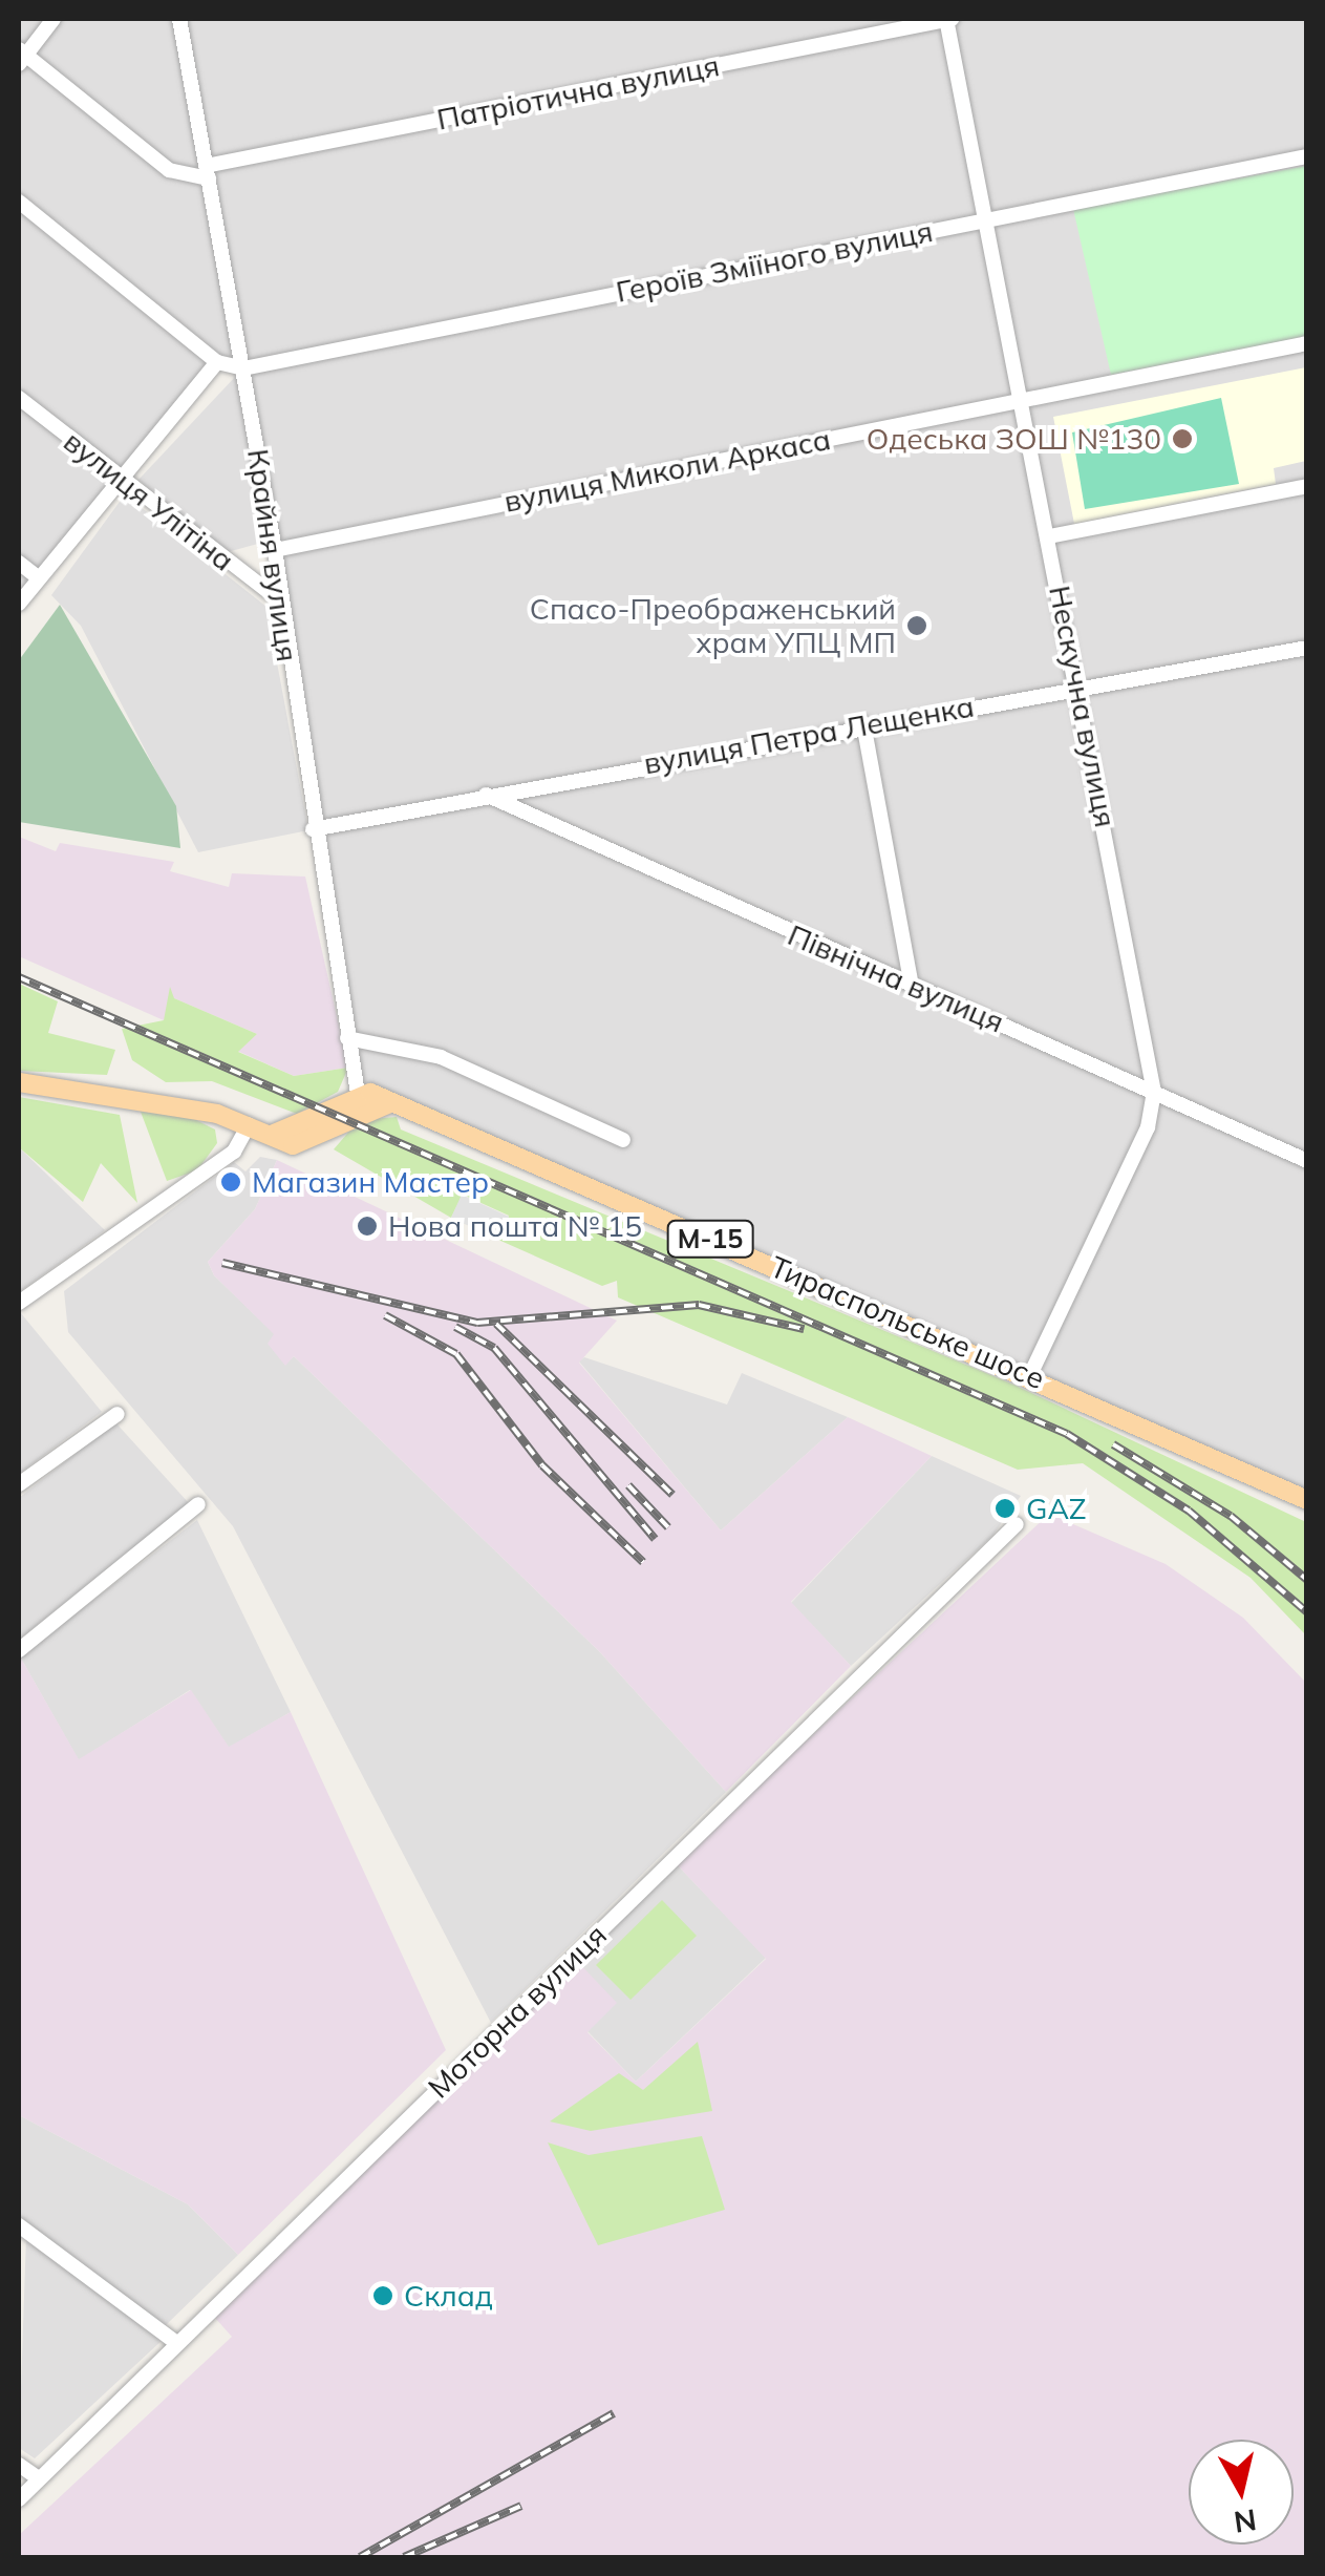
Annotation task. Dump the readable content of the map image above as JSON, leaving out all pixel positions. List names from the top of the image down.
{
  "streets": {
    "main road": ["М-15", "Тираспольське шосе"],
    "street": [
      "Патріотична вулиця",
      "Героїв Зміїного вулиця",
      "вулиця Миколи Аркаса",
      "вулиця Улітіна",
      "Крайня вулиця",
      "Нескучна вулиця",
      "вулиця Петра Лещенка",
      "Північна вулиця",
      "Моторна вулиця"
    ]
  },
  "crossings": [
    ["Патріотична вулиця", "Крайня вулиця"],
    ["Патріотична вулиця", "Нескучна вулиця"],
    ["Героїв Зміїного вулиця", "Крайня вулиця"],
    ["Героїв Зміїного вулиця", "Нескучна вулиця"],
    ["вулиця Миколи Аркаса", "Крайня вулиця"],
    ["вулиця Миколи Аркаса", "Нескучна вулиця"],
    ["вулиця Улітіна", "Крайня вулиця"],
    ["Крайня вулиця", "вулиця Петра Лещенка"],
    ["Крайня вулиця", "М-15"],
    ["Крайня вулиця", "Тираспольське шосе"],
    ["Нескучна вулиця", "вулиця Петра Лещенка"],
    ["Нескучна вулиця", "Північна вулиця"],
    ["Нескучна вулиця", "Тираспольське шосе"],
    ["вулиця Петра Лещенка", "Північна вулиця"],
    ["М-15", "Тираспольське шосе"]
  ],
  "places": [
    "Одеська ЗОШ №130",
    "Спасо-Преображенський храм УПЦ МП",
    "Магазин Мастер",
    "Нова пошта № 15",
    "GAZ",
    "Склад"
  ],
  "north": "bottom"
}
